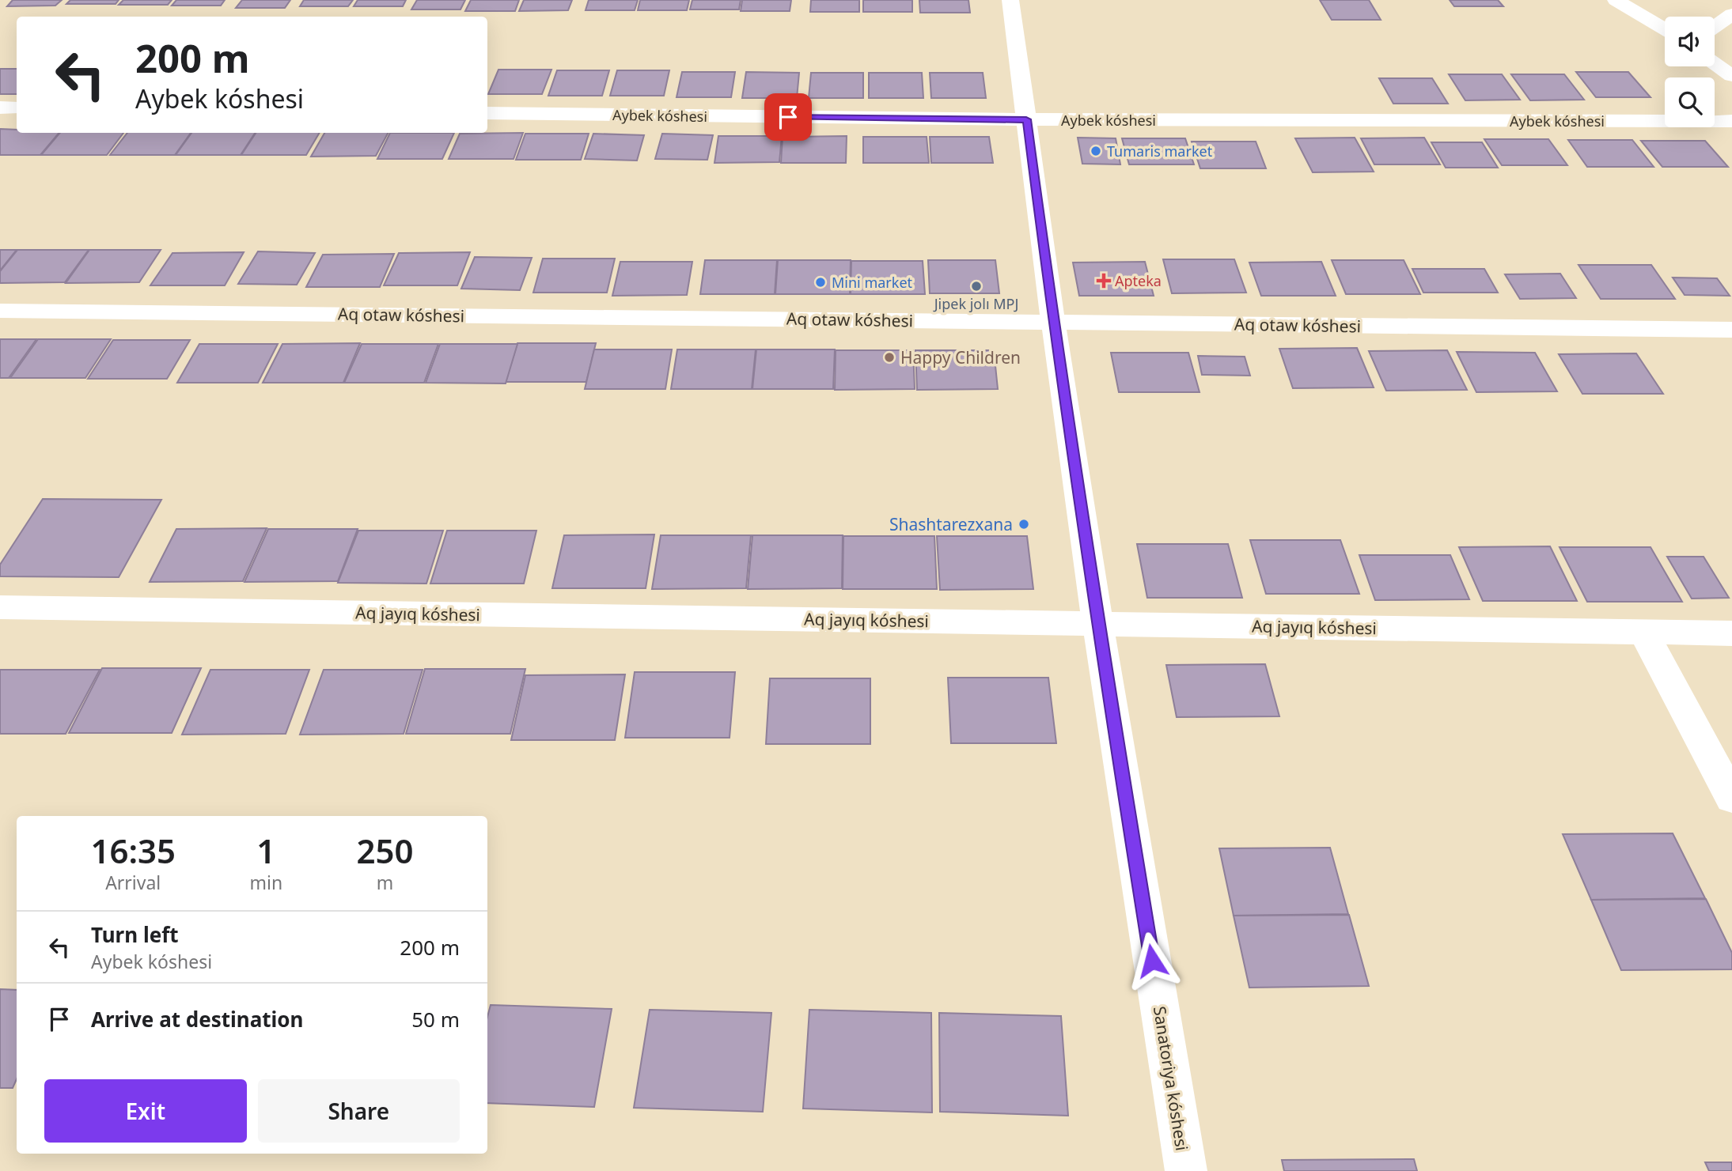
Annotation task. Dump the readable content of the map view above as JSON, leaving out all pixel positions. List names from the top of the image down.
{
  "streets": {
    "street": [
      "Aybek kóshesi",
      "Aq otaw kóshesi",
      "Aq jayıq kóshesi",
      "Sanatoriya kóshesi"
    ]
  },
  "crossings": [
    ["Aybek kóshesi", "Sanatoriya kóshesi"],
    ["Aq otaw kóshesi", "Sanatoriya kóshesi"],
    ["Aq jayıq kóshesi", "Sanatoriya kóshesi"]
  ],
  "places": {
    "other": [
      "Tumaris market",
      "Mini market",
      "Jipek jolı MPJ",
      "Happy Children",
      "Shashtarezxana"
    ],
    "health": ["Apteka"]
  },
  "page": {
    "turn": ["200 m", "Aybek kóshesi"],
    "eta": [
      "16:35",
      "Arrival",
      "1",
      "min",
      "250",
      "m"
    ],
    "list": [
      {
        "name": "Turn left",
        "note": "Aybek kóshesi",
        "value": "200 m"
      },
      {
        "name": "Arrive at destination",
        "value": "50 m"
      }
    ],
    "buttons": ["Exit", "Share"]
  }
}
